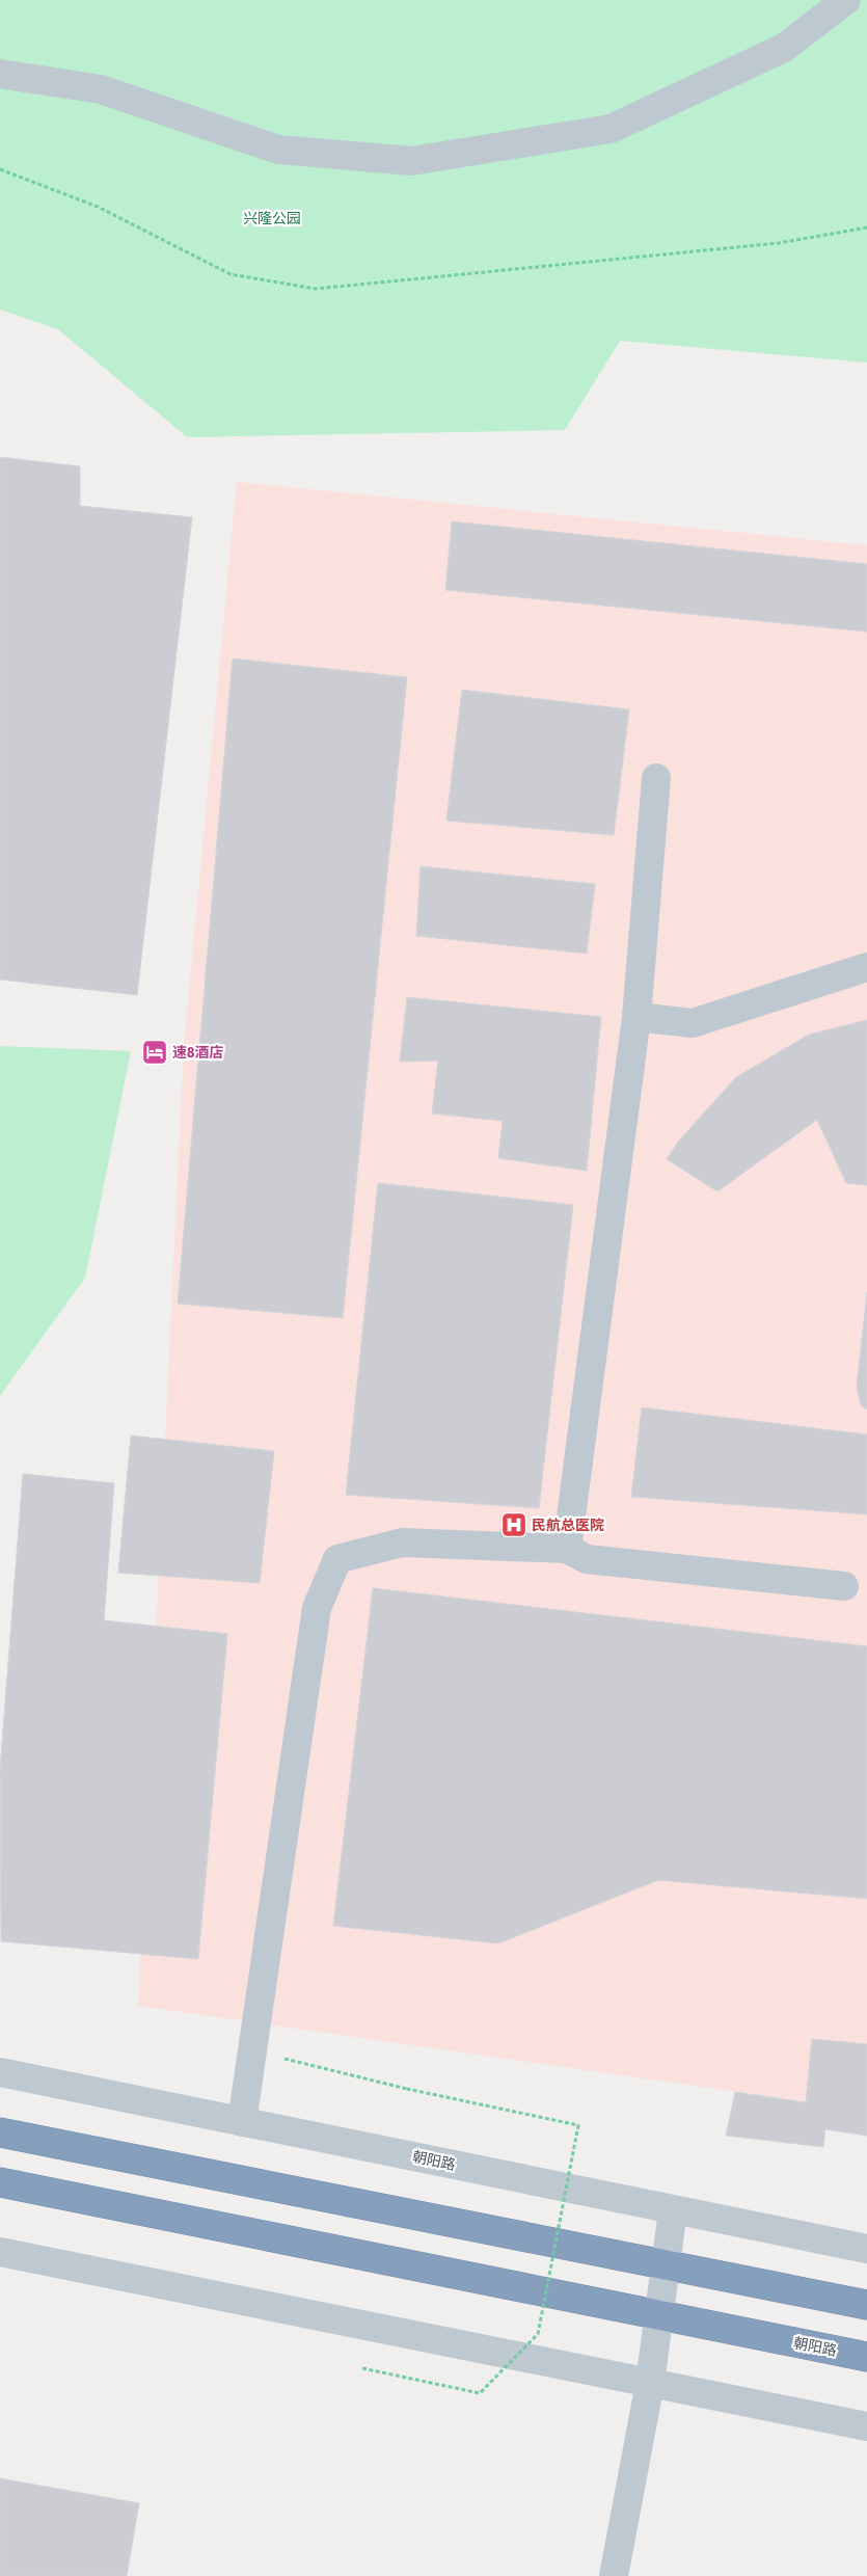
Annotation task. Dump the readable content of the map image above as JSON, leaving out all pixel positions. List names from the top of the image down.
{
  "streets": {
    "highway": ["朝阳路"]
  },
  "parks": ["兴隆公园"],
  "places": {
    "hotel": ["速8酒店"],
    "hospital": ["民航总医院"]
  }
}
